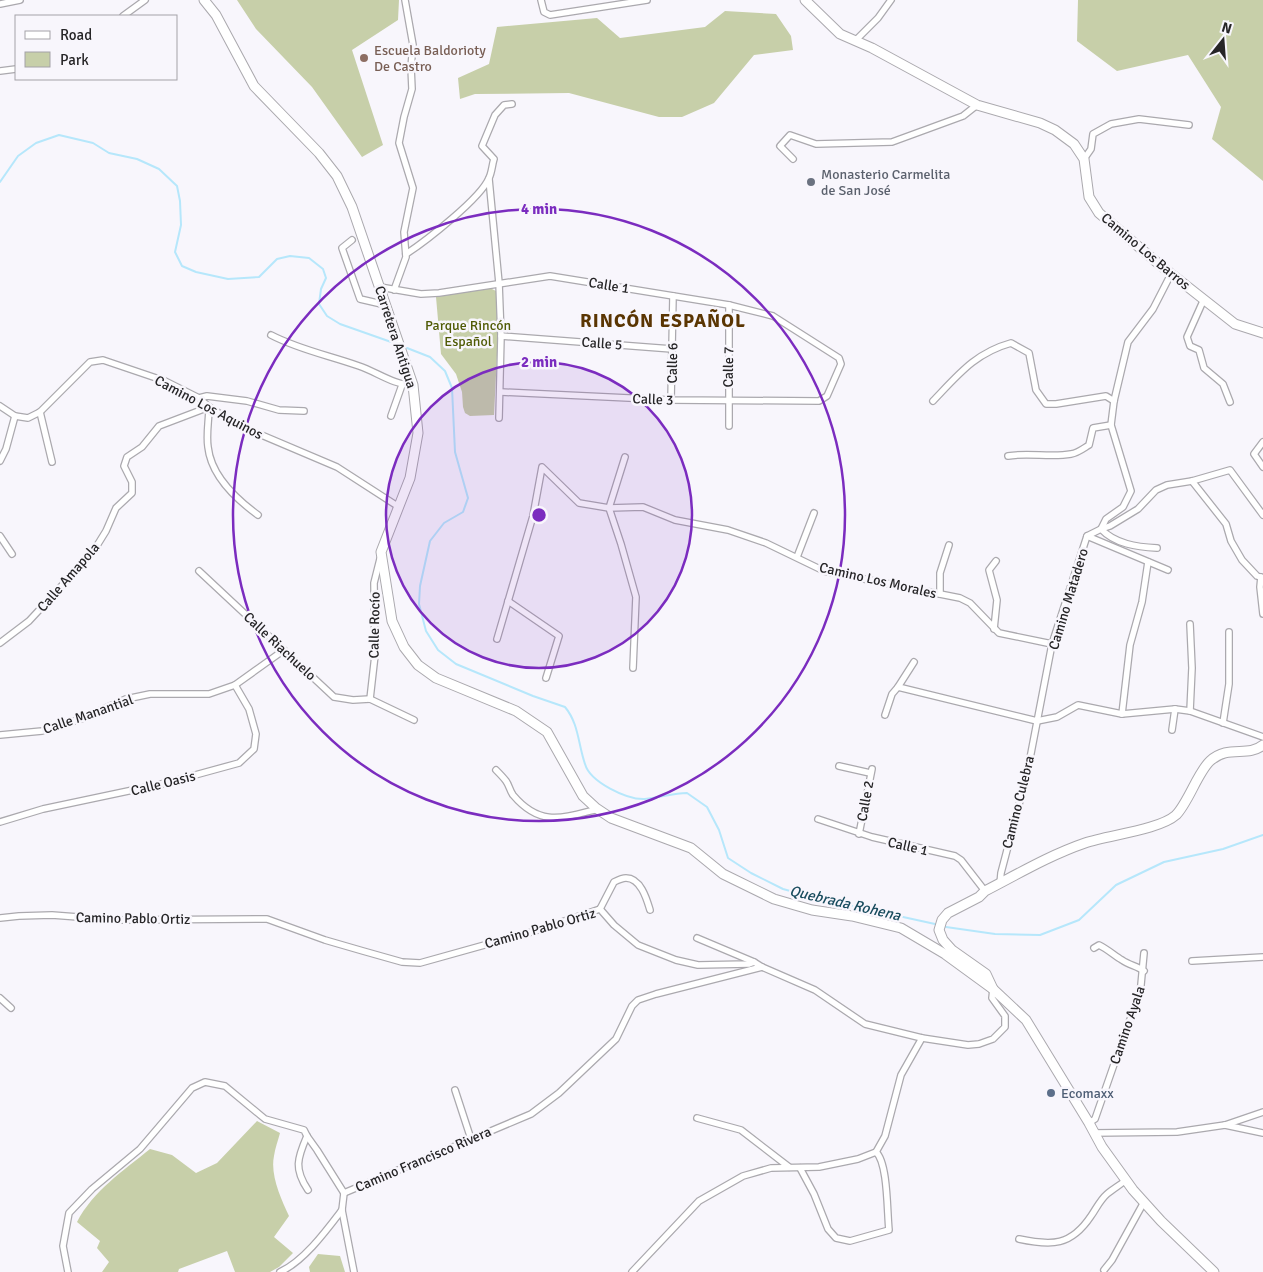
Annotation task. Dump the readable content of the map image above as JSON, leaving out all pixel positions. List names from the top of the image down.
{
  "streets": {
    "street": [
      "Camino Los Barros",
      "Calle 1",
      "Carretera Antigua",
      "Calle 5",
      "Calle 6",
      "Calle 7",
      "Calle 3",
      "Camino Los Aquinos",
      "Calle Amapola",
      "Camino Los Morales",
      "Camino Matadero",
      "Calle Rocío",
      "Calle Riachuelo",
      "Calle Manantial",
      "Calle Oasis",
      "Calle 2",
      "Camino Culebra",
      "Camino Pablo Ortiz",
      "Camino Ayala",
      "Camino Francisco Rivera"
    ]
  },
  "crossings": [
    ["Camino Los Barros", "Camino Matadero"],
    ["Calle 1", "Carretera Antigua"],
    ["Calle 1", "Calle 6"],
    ["Calle 1", "Calle 7"],
    ["Calle 1", "Calle 3"],
    ["Calle 1", "Calle 2"],
    ["Carretera Antigua", "Camino Los Aquinos"],
    ["Carretera Antigua", "Calle Rocío"],
    ["Calle 5", "Calle 6"],
    ["Calle 6", "Calle 3"],
    ["Calle 7", "Calle 3"],
    ["Camino Los Aquinos", "Calle Amapola"],
    ["Camino Los Morales", "Camino Matadero"],
    ["Camino Matadero", "Camino Culebra"],
    ["Calle Rocío", "Calle Riachuelo"],
    ["Calle Riachuelo", "Calle Manantial"],
    ["Calle Manantial", "Calle Oasis"]
  ],
  "districts": ["RINCÓN ESPAÑOL"],
  "water": ["Quebrada Rohena"],
  "parks": ["Parque Rincón Español"],
  "places": ["Escuela Baldorioty De Castro", "Monasterio Carmelita de San José", "Ecomaxx"],
  "legend": ["Road", "Park"],
  "north": "top",
  "rings": ["4 min", "2 min"]
}
